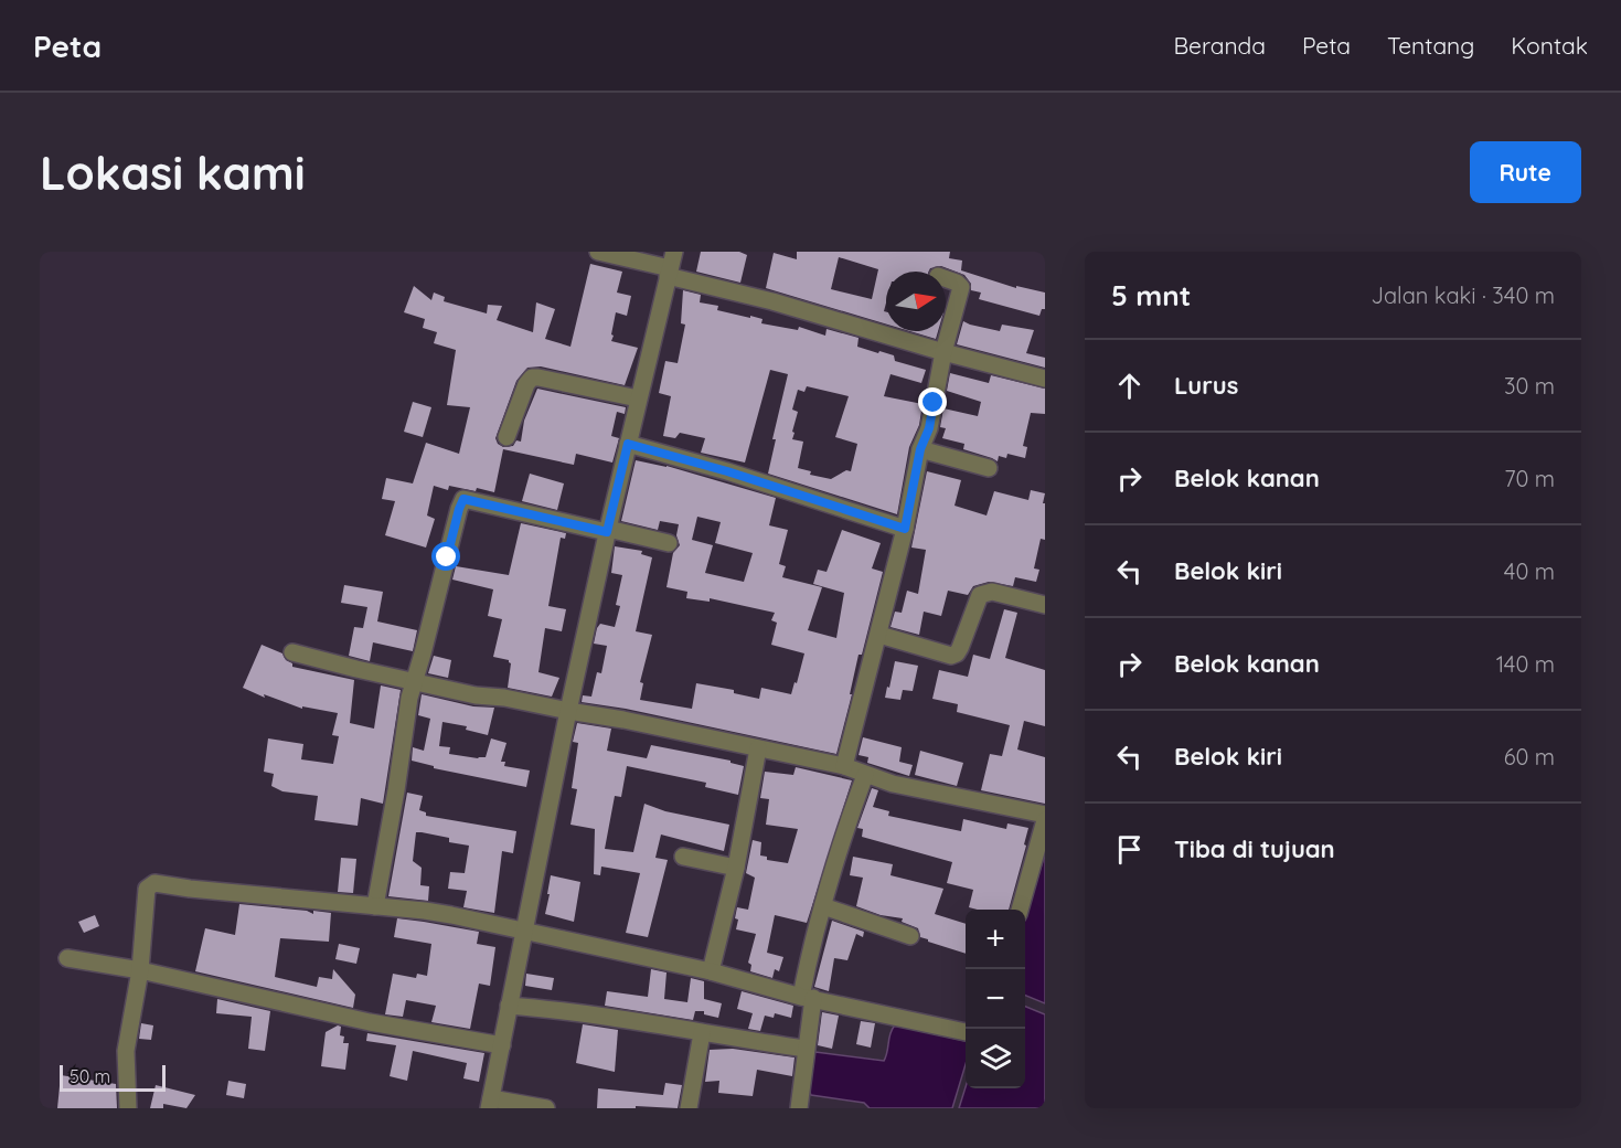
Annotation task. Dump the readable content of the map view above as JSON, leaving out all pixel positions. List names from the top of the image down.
{
  "scale_bar": "50 m",
  "north": "right",
  "page": {
    "header": "Peta",
    "nav": [
      "Beranda",
      "Peta",
      "Tentang",
      "Kontak"
    ],
    "buttons": "Rute",
    "title": "Lokasi kami",
    "heading": ["5 mnt", "Jalan kaki · 340 m"],
    "list": [
      ["Lurus", "30 m"],
      ["Belok kanan", "70 m"],
      ["Belok kiri", "40 m"],
      ["Belok kanan", "140 m"],
      ["Belok kiri", "60 m"],
      "Tiba di tujuan"
    ],
    "map_buttons": ["+", "−"],
    "scale": "50 m"
  }
}
